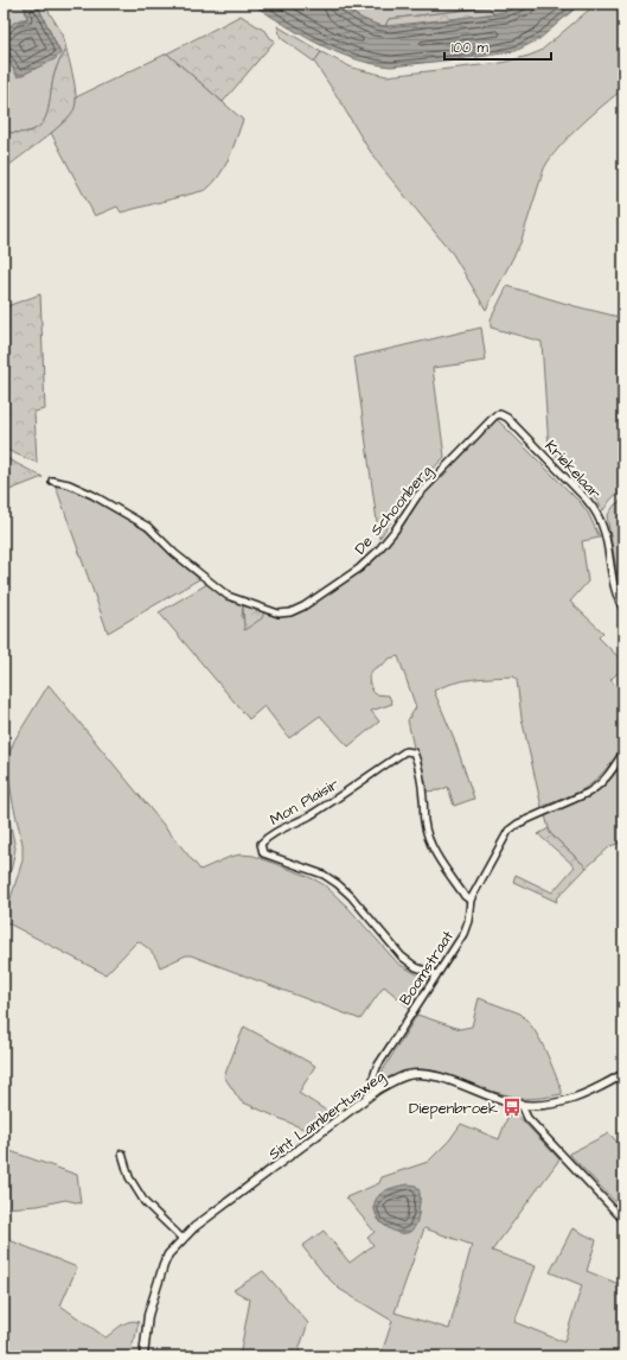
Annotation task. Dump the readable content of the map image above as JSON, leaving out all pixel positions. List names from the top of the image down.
{
  "streets": {
    "street": [
      "Kriekelaar",
      "De Schoonberg",
      "Mon Plaisir",
      "Boomstraat",
      "Sint Lambertusweg"
    ]
  },
  "crossings": [
    ["Kriekelaar", "De Schoonberg"],
    ["Mon Plaisir", "Boomstraat"],
    ["Boomstraat", "Sint Lambertusweg"]
  ],
  "places": {
    "bus stop": ["Diepenbroek"]
  },
  "scale_bar": "100 m"
}
